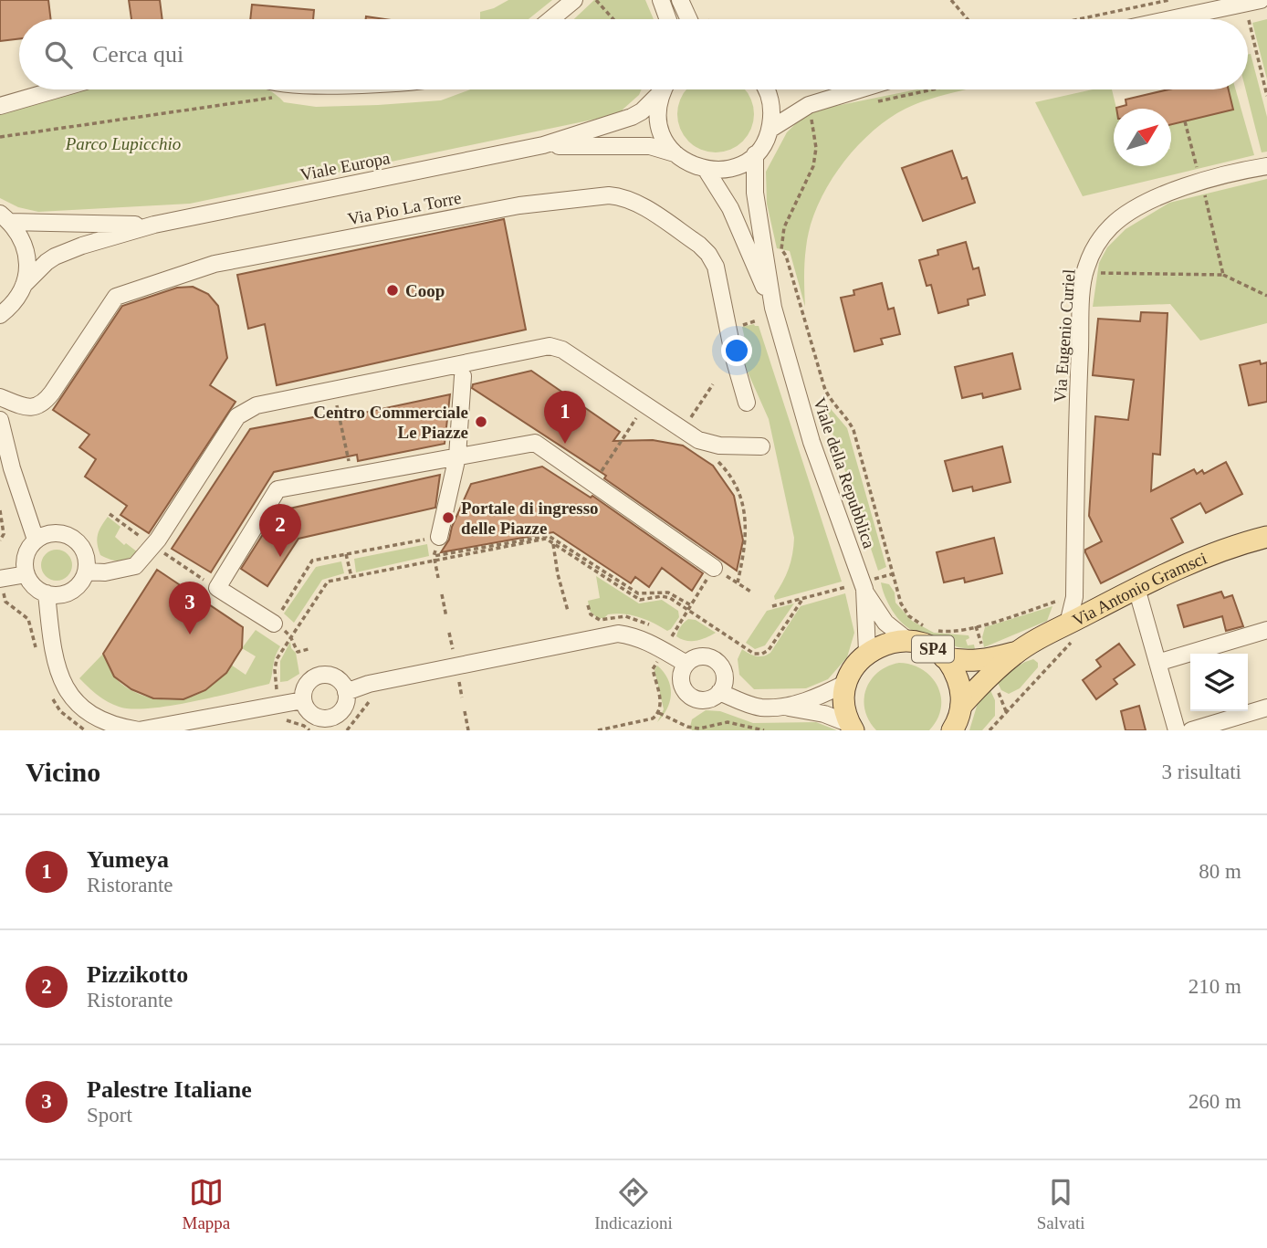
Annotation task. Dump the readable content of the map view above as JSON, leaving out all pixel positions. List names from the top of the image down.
{
  "streets": {
    "main road": ["Via Antonio Gramsci", "SP4"],
    "street": [
      "Viale Europa",
      "Via Pio La Torre",
      "Via Eugenio Curiel",
      "Viale della Repubblica"
    ]
  },
  "crossings": [
    ["Via Eugenio Curiel", "Via Antonio Gramsci"],
    ["Viale della Repubblica", "SP4"],
    ["Via Antonio Gramsci", "SP4"]
  ],
  "parks": ["Parco Lupicchio"],
  "places": ["Coop", "Centro Commerciale Le Piazze", "Portale di ingresso delle Piazze"],
  "north": "top right",
  "page": {
    "search": "Cerca qui",
    "pins": ["1", "2", "3"],
    "heading": ["Vicino", "3 risultati"],
    "list": [
      {
        "mark": "1",
        "name": "Yumeya",
        "note": "Ristorante",
        "value": "80 m"
      },
      {
        "mark": "2",
        "name": "Pizzikotto",
        "note": "Ristorante",
        "value": "210 m"
      },
      {
        "mark": "3",
        "name": "Palestre Italiane",
        "note": "Sport",
        "value": "260 m"
      }
    ],
    "nav": ["Mappa", "Indicazioni", "Salvati"]
  }
}
